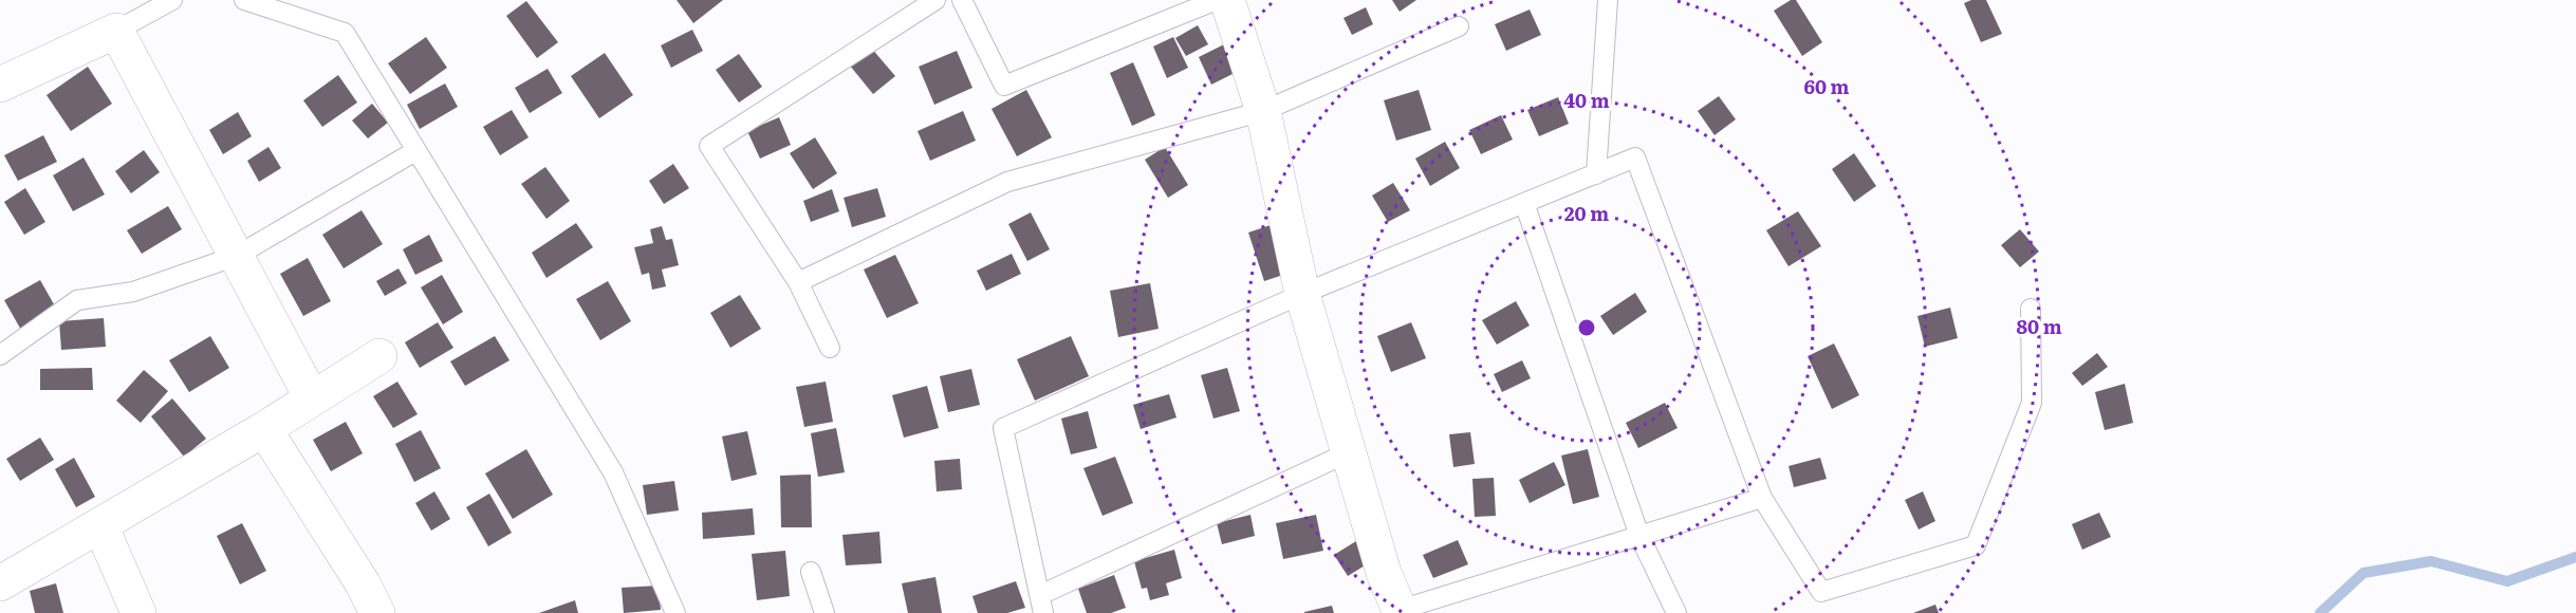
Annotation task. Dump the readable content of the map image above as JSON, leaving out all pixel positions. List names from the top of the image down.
{
  "rings": [
    "60 m",
    "40 m",
    "20 m",
    "80 m"
  ]
}
